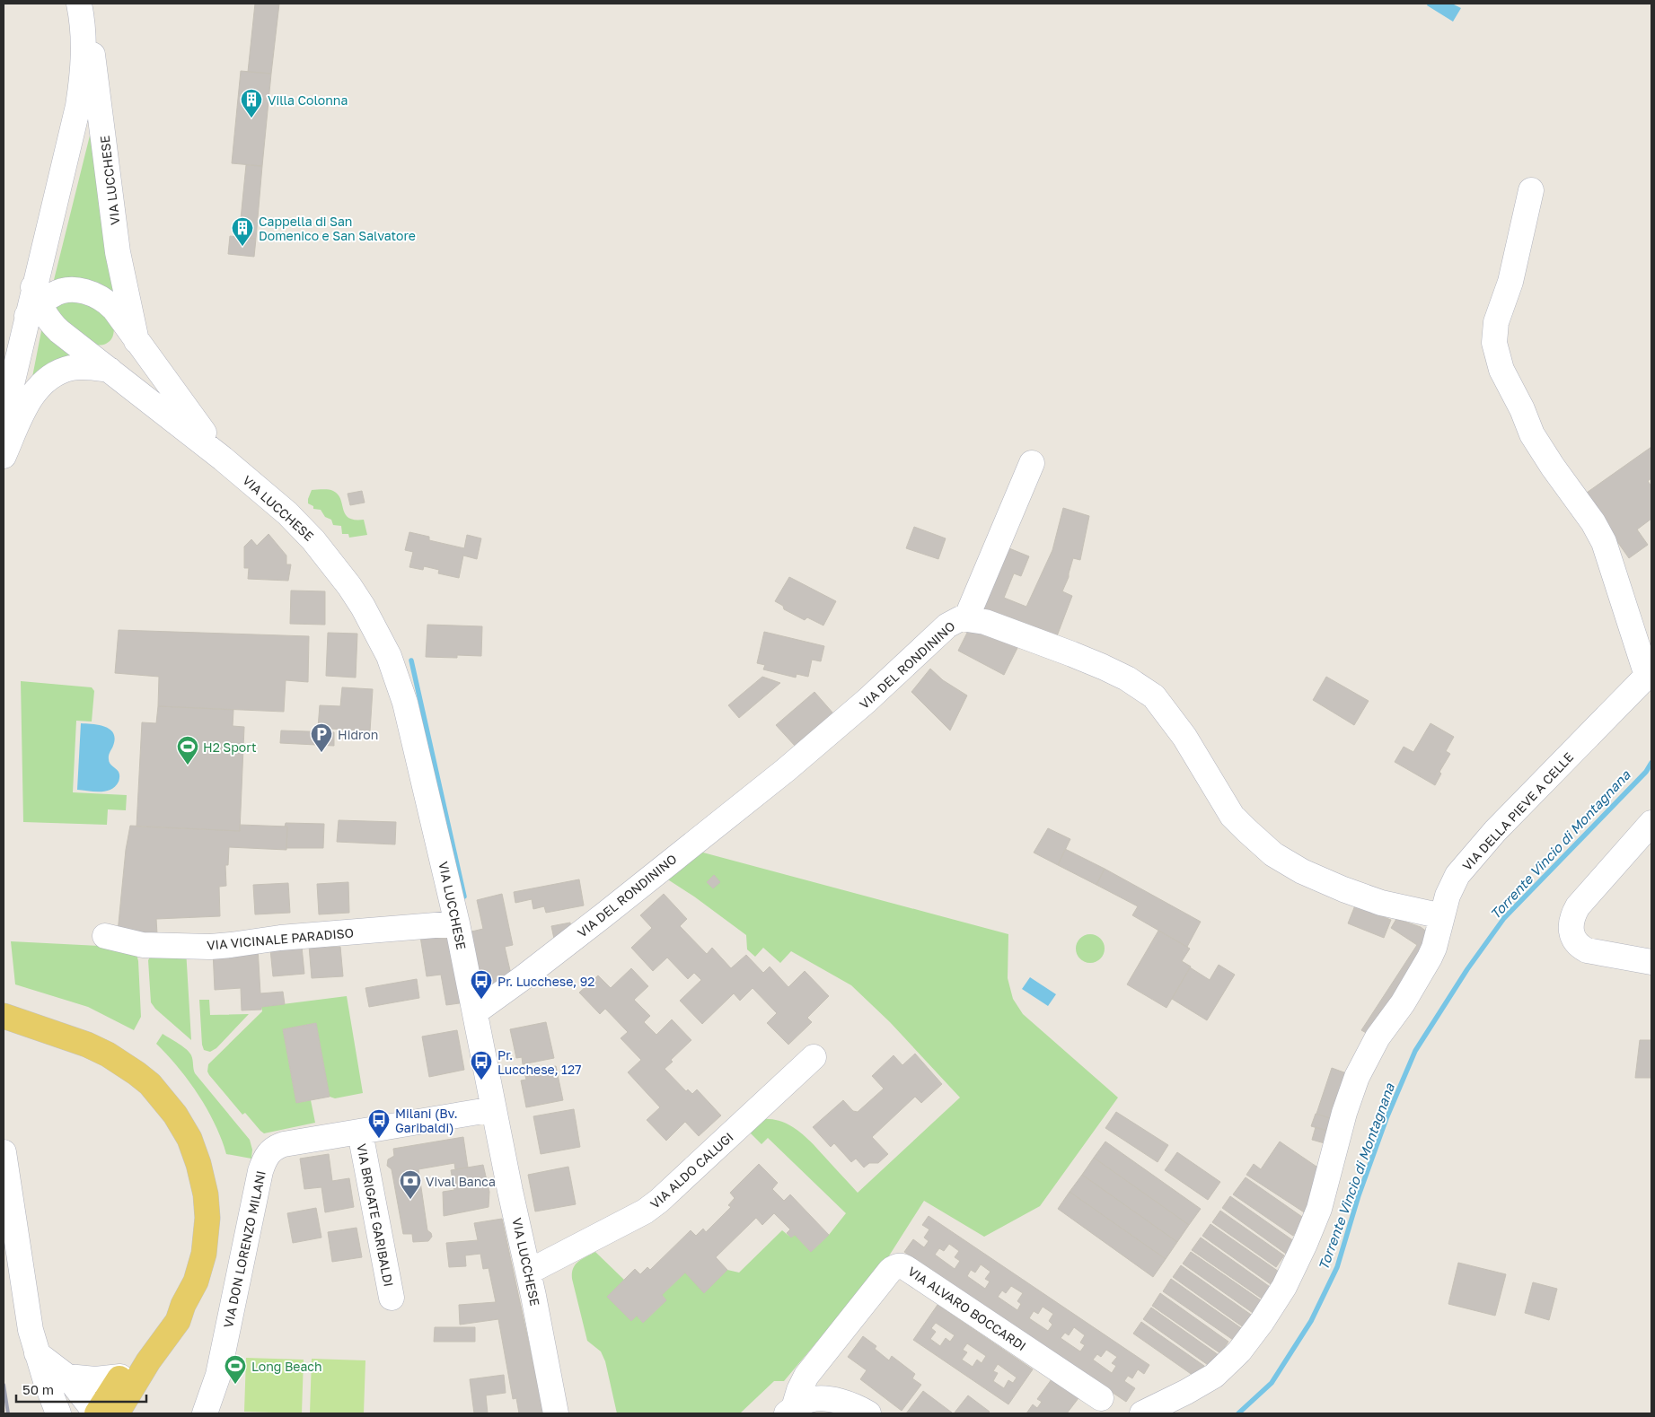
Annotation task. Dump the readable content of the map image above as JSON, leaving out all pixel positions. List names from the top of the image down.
{
  "streets": {
    "street": [
      "VIA LUCCHESE",
      "VIA DEL RONDININO",
      "VIA DELLA PIEVE A CELLE",
      "VIA VICINALE PARADISO",
      "VIA ALDO CALUGI",
      "VIA BRIGATE GARIBALDI",
      "VIA DON LORENZO MILANI",
      "VIA ALVARO BOCCARDI"
    ]
  },
  "crossings": [
    ["VIA LUCCHESE", "VIA DEL RONDININO"],
    ["VIA LUCCHESE", "VIA VICINALE PARADISO"],
    ["VIA LUCCHESE", "VIA ALDO CALUGI"],
    ["VIA LUCCHESE", "VIA DON LORENZO MILANI"],
    ["VIA DEL RONDININO", "VIA DELLA PIEVE A CELLE"],
    ["VIA BRIGATE GARIBALDI", "VIA DON LORENZO MILANI"]
  ],
  "water": ["Torrente Vincio di Montagnana"],
  "places": {
    "building": ["Villa Colonna", "Cappella di San Domenico e San Salvatore"],
    "parking": ["Hidron"],
    "sports": ["H2 Sport", "Long Beach"],
    "bus stop": ["Pr. Lucchese, 92", "Pr. Lucchese, 127", "Milani (Bv. Garibaldi)"],
    "bank": ["Vival Banca"]
  },
  "scale_bar": "50 m"
}
